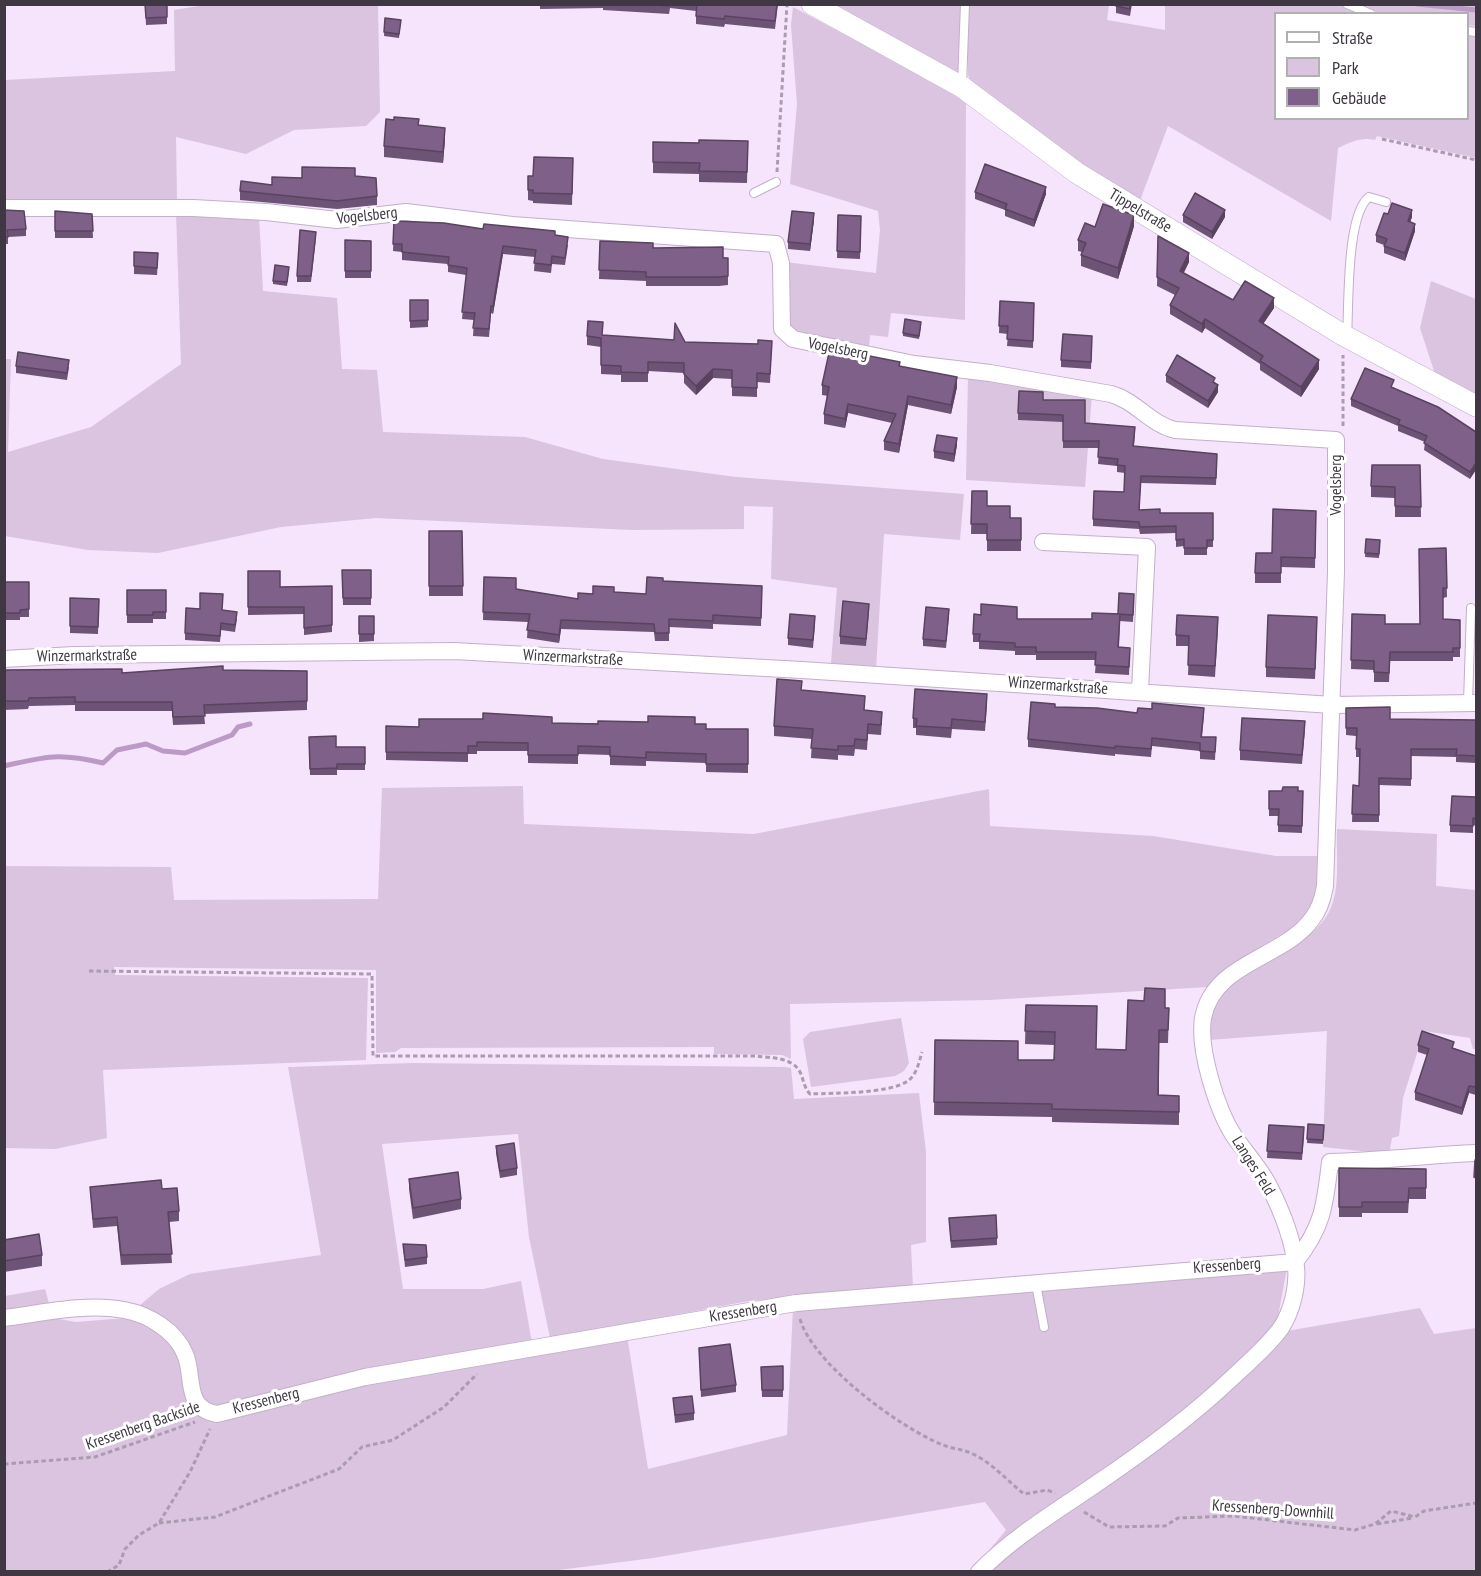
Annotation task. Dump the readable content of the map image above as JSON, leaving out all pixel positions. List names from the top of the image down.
{
  "streets": {
    "street": [
      "Tippelstraße",
      "Vogelsberg",
      "Winzermarkstraße",
      "Langes Feld",
      "Kressenberg"
    ],
    "path": ["Kressenberg Backside", "Kressenberg-Downhill"]
  },
  "crossings": [
    ["Vogelsberg", "Winzermarkstraße"],
    ["Vogelsberg", "Langes Feld"],
    ["Winzermarkstraße", "Langes Feld"],
    ["Langes Feld", "Kressenberg"],
    ["Langes Feld", "Kressenberg-Downhill"],
    ["Kressenberg", "Kressenberg Backside"],
    ["Kressenberg", "Kressenberg-Downhill"]
  ],
  "legend": ["Straße", "Park", "Gebäude"]
}
